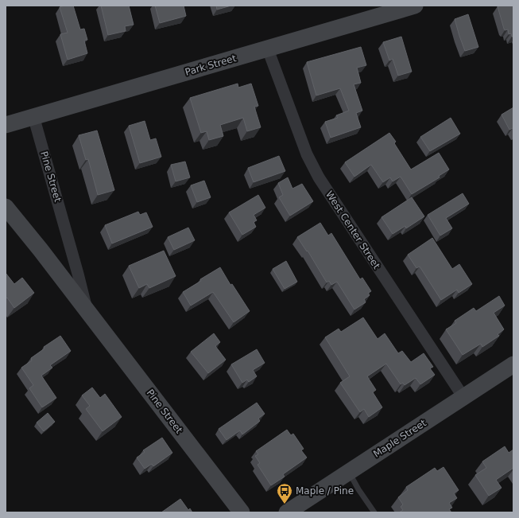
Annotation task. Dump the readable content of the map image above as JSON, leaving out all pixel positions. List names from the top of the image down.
{
  "streets": {
    "main road": ["Park Street", "Pine Street", "Maple Street"],
    "street": ["West Center Street"]
  },
  "crossings": [
    ["Park Street", "Pine Street"],
    ["Park Street", "West Center Street"],
    ["West Center Street", "Maple Street"]
  ],
  "places": {
    "bus stop": ["Maple / Pine"]
  }
}
